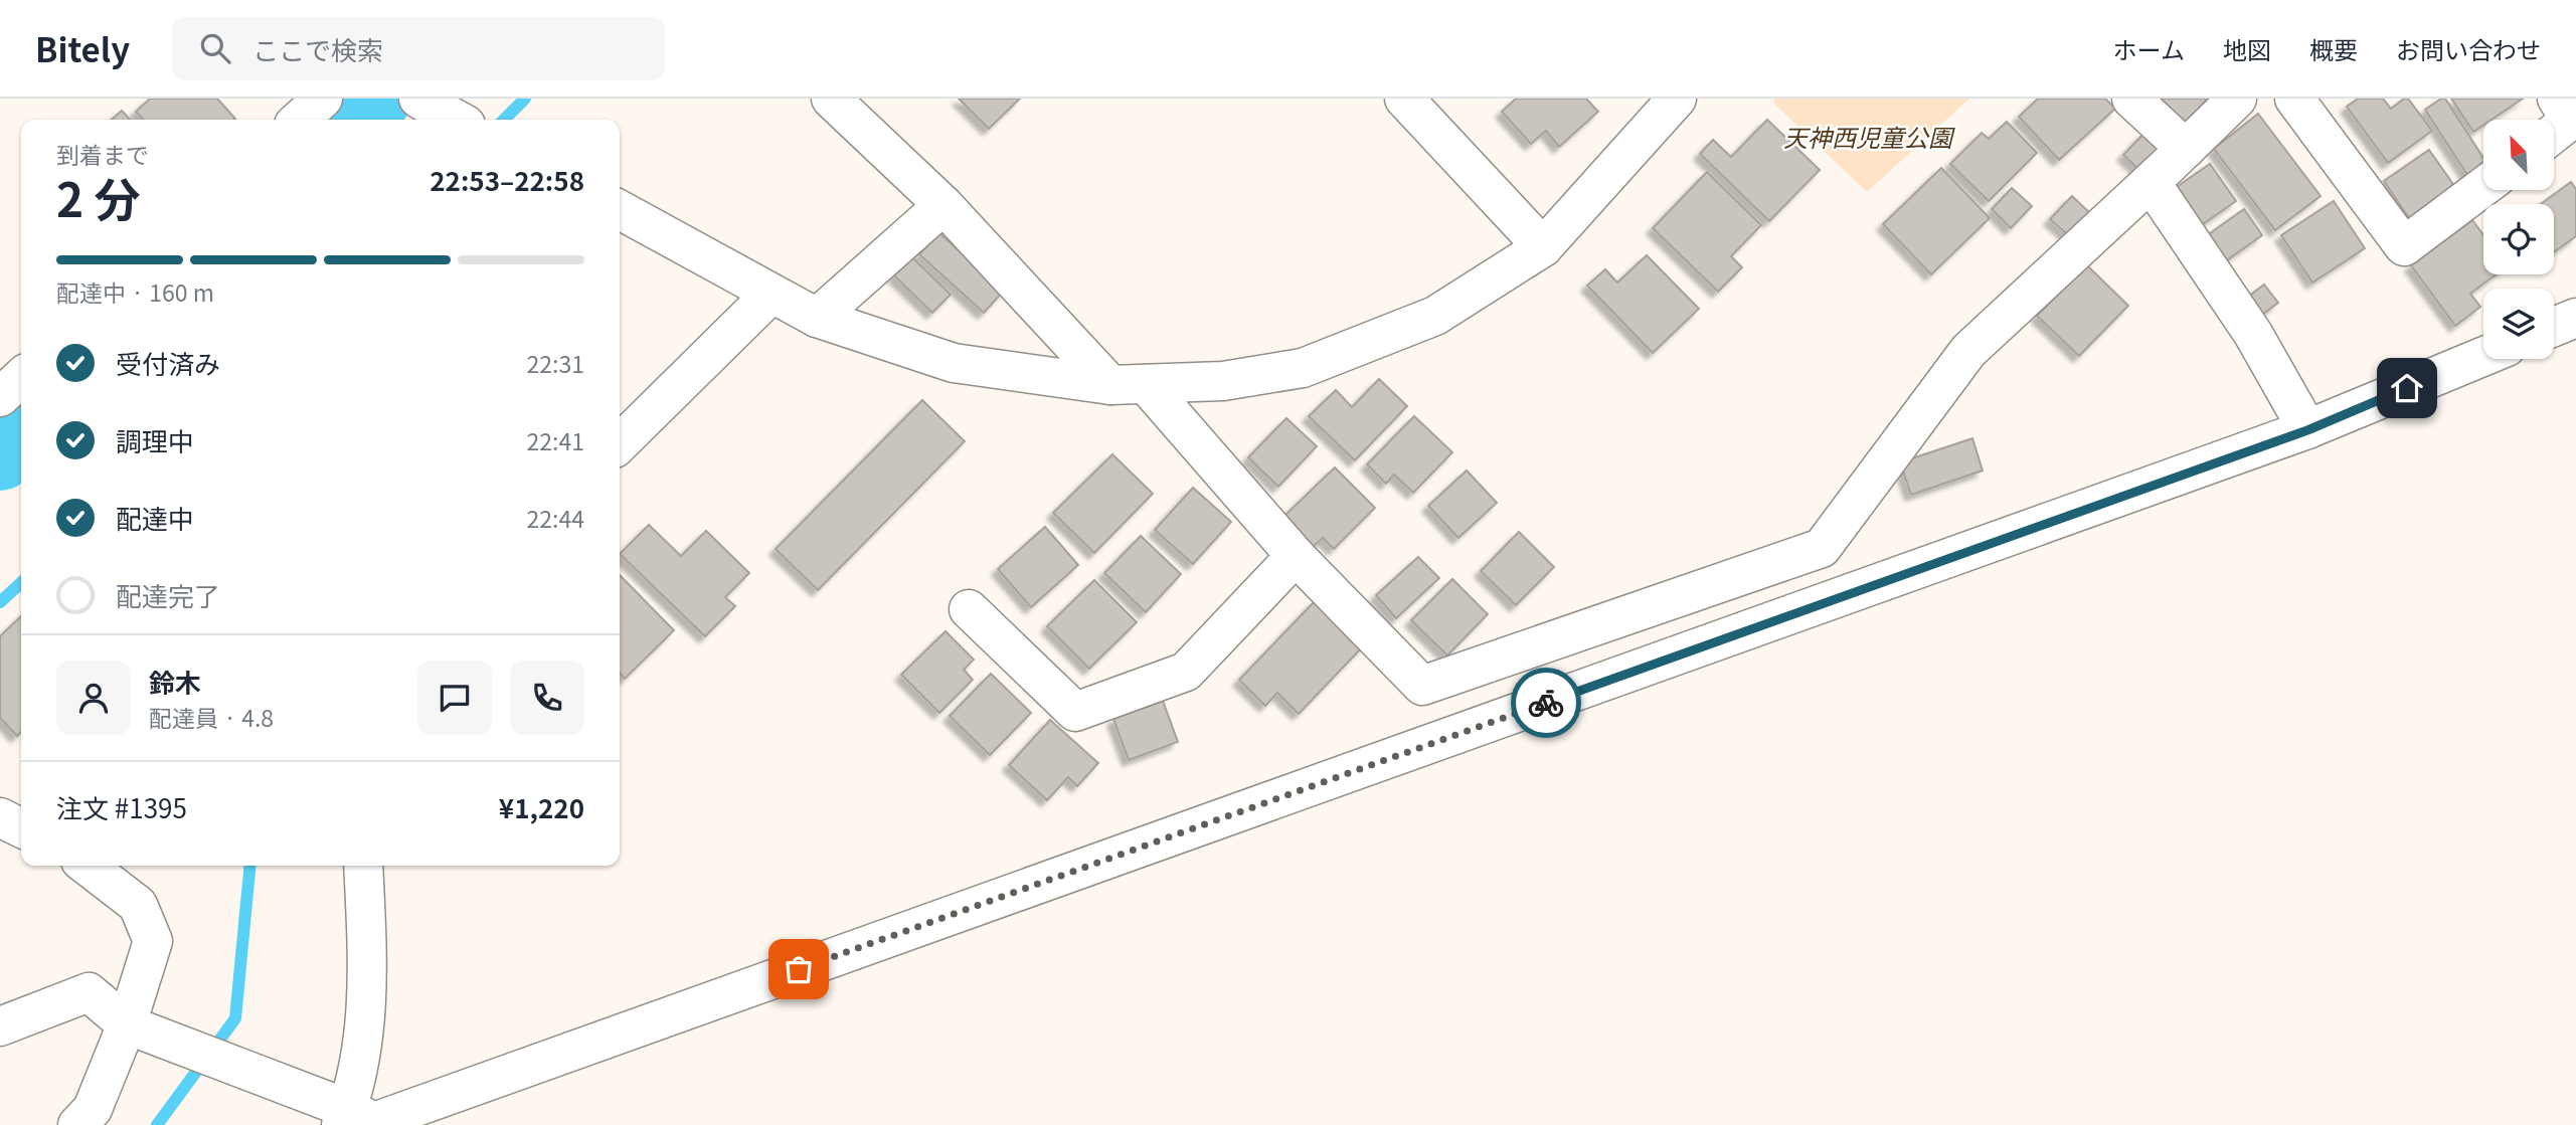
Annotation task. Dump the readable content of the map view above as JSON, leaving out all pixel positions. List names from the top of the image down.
{
  "parks": ["天神西児童公園"],
  "north": "top left",
  "page": {
    "header": "Bitely",
    "search": "ここで検索",
    "nav": [
      "ホーム",
      "地図",
      "概要",
      "お問い合わせ"
    ],
    "heading": ["2 分", "到着まで", "22:53–22:58"],
    "panel": [
      "鈴木",
      "配達員 · 4.8",
      "注文 #1395",
      "¥1,220"
    ],
    "bar": "配達中 · 160 m",
    "list": [
      ["受付済み", "22:31"],
      ["調理中", "22:41"],
      ["配達中", "22:44"],
      "配達完了"
    ]
  }
}
